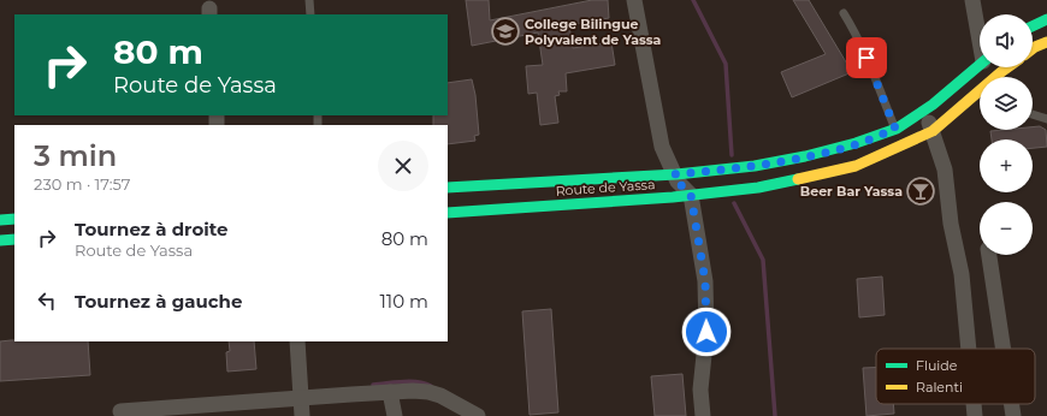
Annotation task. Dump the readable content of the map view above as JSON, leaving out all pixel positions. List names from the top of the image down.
{
  "streets": {
    "main road": ["Route de Yassa"]
  },
  "places": {
    "school or university": ["College Bilingue Polyvalent de Yassa"],
    "bar": ["Beer Bar Yassa"]
  },
  "legend": ["Fluide", "Ralenti"],
  "page": {
    "map_buttons": ["+", "−"],
    "turn": ["80 m", "Route de Yassa"],
    "heading": ["3 min", "230 m · 17:57"],
    "list": [
      {
        "name": "Tournez à droite",
        "note": "Route de Yassa",
        "value": "80 m"
      },
      {
        "name": "Tournez à gauche",
        "value": "110 m"
      }
    ]
  }
}
